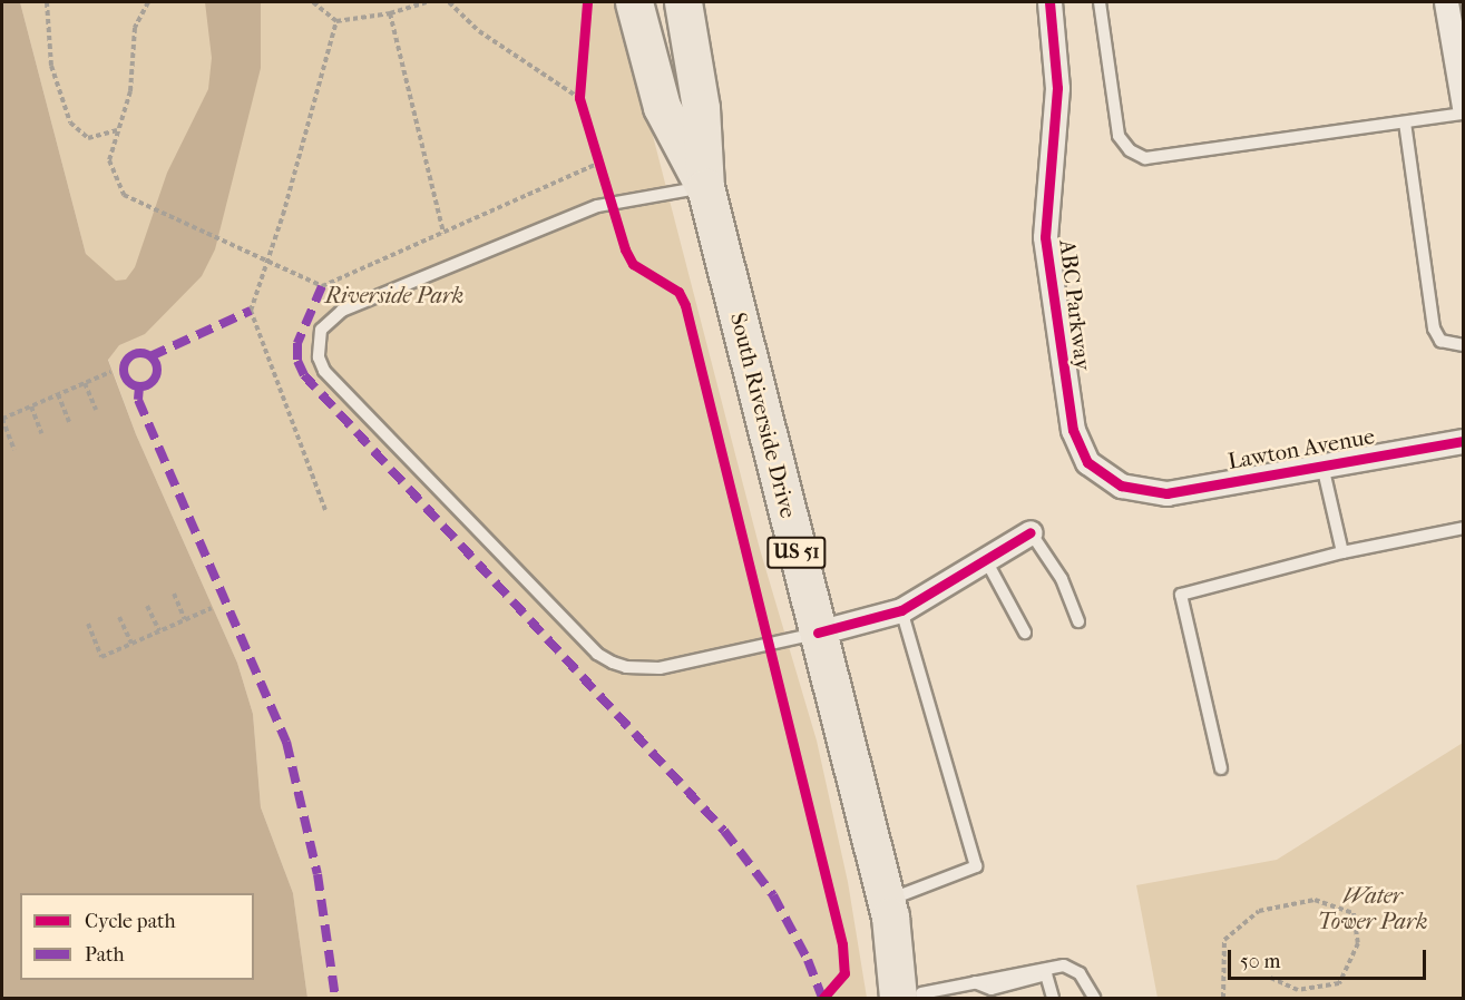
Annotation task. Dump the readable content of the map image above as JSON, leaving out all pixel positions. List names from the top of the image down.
{
  "streets": {
    "main road": ["South Riverside Drive", "US 51"],
    "street": ["ABC Parkway", "Lawton Avenue"]
  },
  "crossings": [
    ["ABC Parkway", "Lawton Avenue"]
  ],
  "parks": ["Riverside Park", "Water Tower Park"],
  "legend": ["Cycle path", "Path"],
  "scale_bar": "50 m"
}
